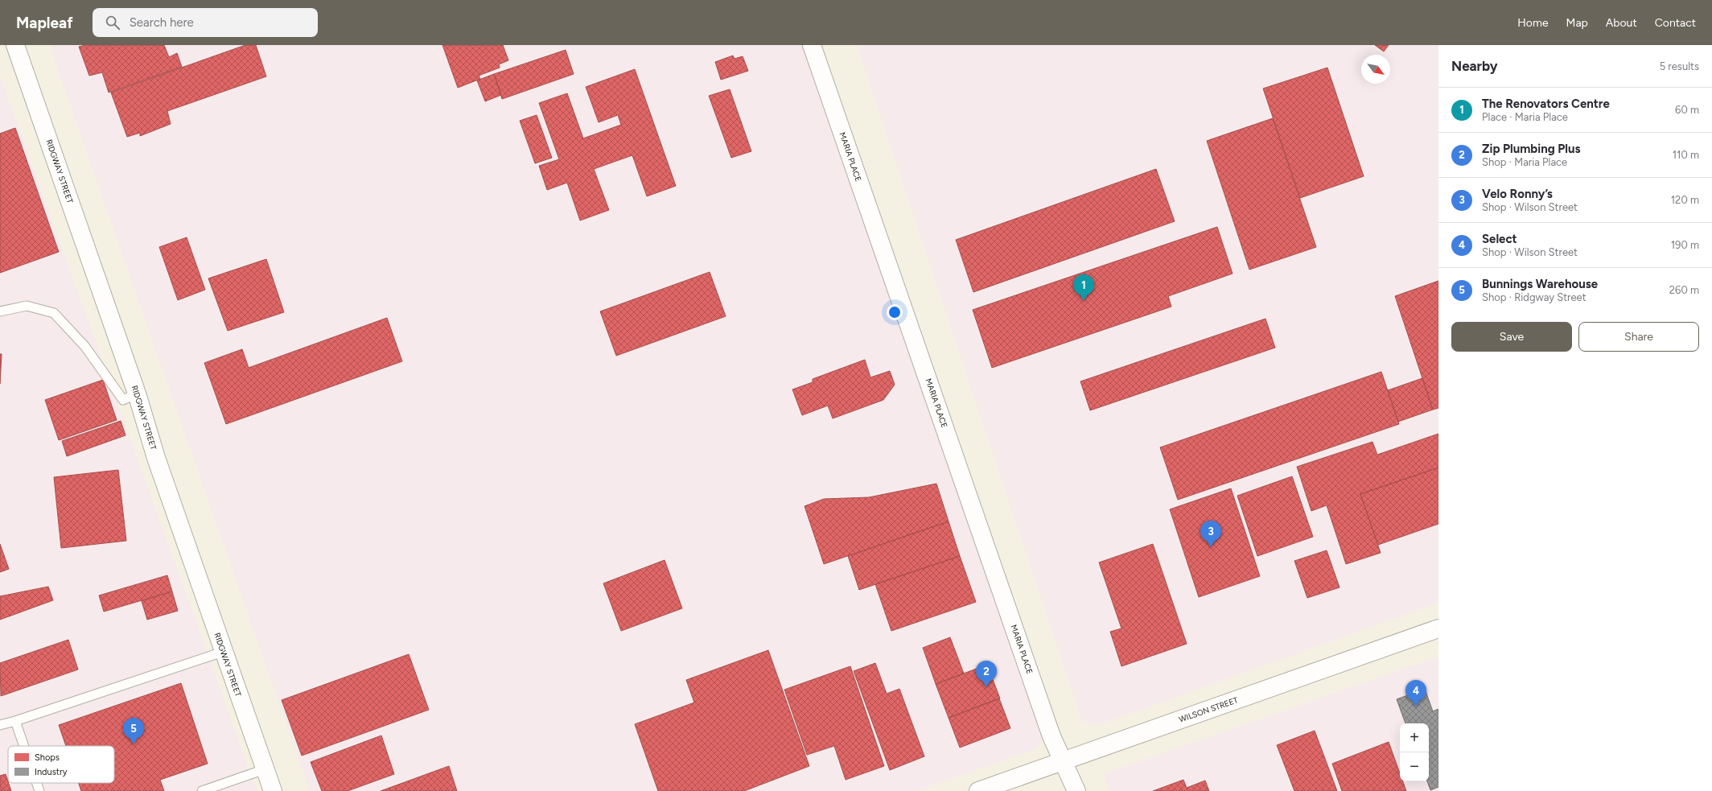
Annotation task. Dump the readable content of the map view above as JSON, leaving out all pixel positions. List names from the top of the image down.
{
  "streets": {
    "street": ["MARIA PLACE", "RIDGWAY STREET", "WILSON STREET"]
  },
  "crossings": [
    ["MARIA PLACE", "WILSON STREET"]
  ],
  "legend": ["Shops", "Industry"],
  "north": "bottom right",
  "page": {
    "header": "Mapleaf",
    "search": "Search here",
    "nav": [
      "Home",
      "Map",
      "About",
      "Contact"
    ],
    "heading": ["Nearby", "5 results"],
    "list": [
      {
        "mark": "1",
        "name": "The Renovators Centre",
        "note": "Place · Maria Place",
        "value": "60 m"
      },
      {
        "mark": "2",
        "name": "Zip Plumbing Plus",
        "note": "Shop · Maria Place",
        "value": "110 m"
      },
      {
        "mark": "3",
        "name": "Velo Ronny’s",
        "note": "Shop · Wilson Street",
        "value": "120 m"
      },
      {
        "mark": "4",
        "name": "Select",
        "note": "Shop · Wilson Street",
        "value": "190 m"
      },
      {
        "mark": "5",
        "name": "Bunnings Warehouse",
        "note": "Shop · Ridgway Street",
        "value": "260 m"
      }
    ],
    "pins": [
      "1",
      "3",
      "2",
      "4",
      "5"
    ],
    "buttons": ["Save", "Share"],
    "map_buttons": ["+", "−"]
  }
}
